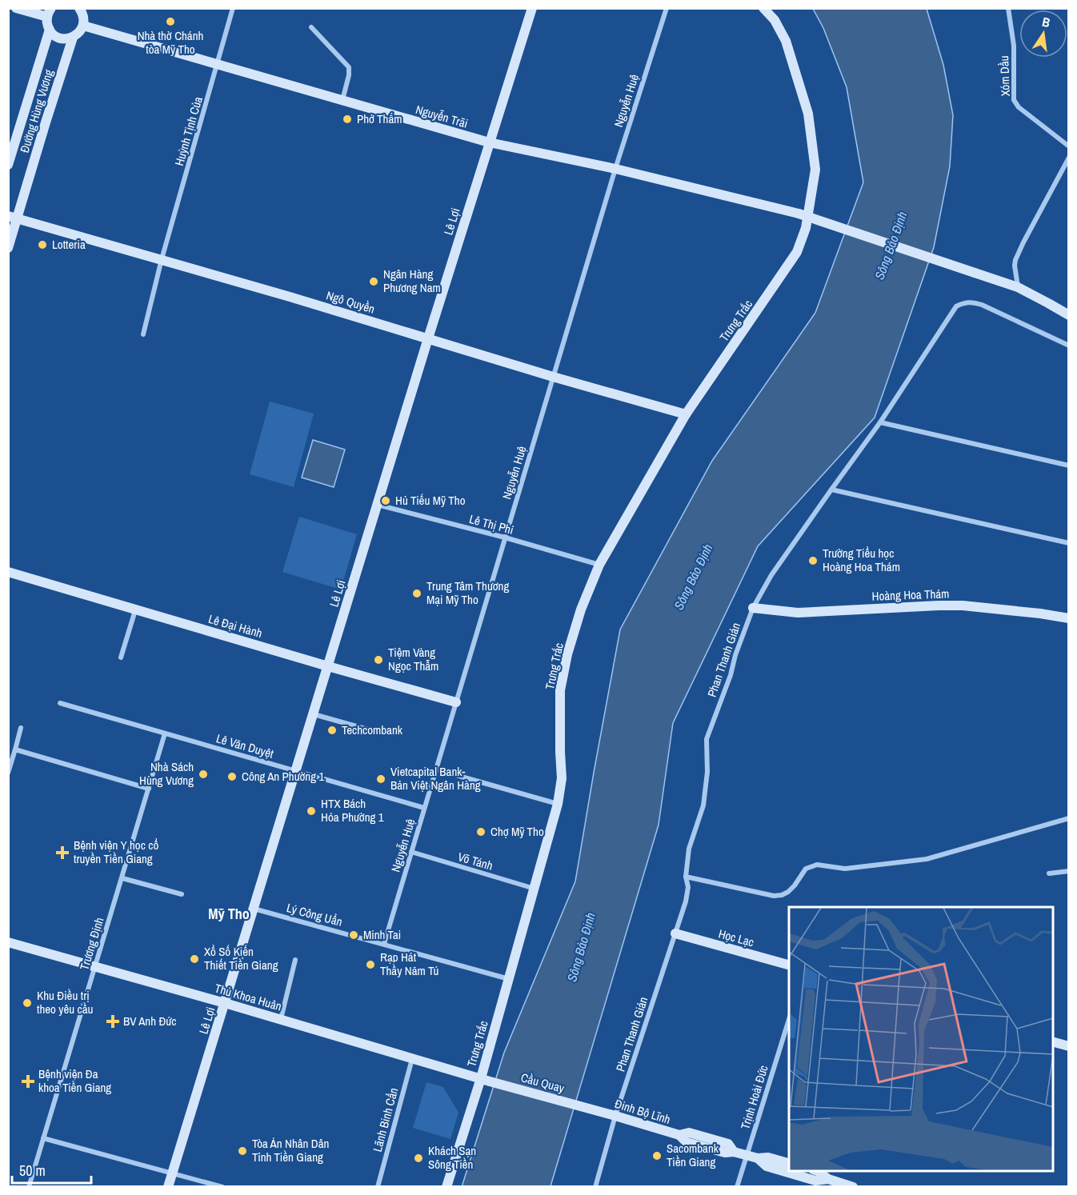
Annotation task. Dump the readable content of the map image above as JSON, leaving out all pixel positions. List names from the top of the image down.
{
  "streets": {
    "main road": [
      "Đường Hùng Vương",
      "Nguyễn Trãi",
      "Lê Lợi",
      "Ngô Quyền",
      "Trưng Trắc",
      "Hoàng Hoa Thám",
      "Lê Đại Hành",
      "Học Lạc",
      "Thủ Khoa Huân",
      "Cầu Quay",
      "Đinh Bộ Lĩnh"
    ],
    "street": [
      "Xóm Dầu",
      "Nguyễn Huệ",
      "Huỳnh Tịnh Của",
      "Lê Thị Phỉ",
      "Phan Thanh Giản",
      "Lê Văn Duyệt",
      "Võ Tánh",
      "Lý Công Uẩn",
      "Trương Định",
      "Trịnh Hoài Đức",
      "Lãnh Binh Cẩn"
    ]
  },
  "crossings": [
    ["Nguyễn Huệ", "Nguyễn Trãi"],
    ["Nguyễn Huệ", "Ngô Quyền"],
    ["Nguyễn Huệ", "Lê Thị Phỉ"],
    ["Nguyễn Huệ", "Lê Đại Hành"],
    ["Nguyễn Huệ", "Lê Văn Duyệt"],
    ["Nguyễn Huệ", "Võ Tánh"],
    ["Nguyễn Huệ", "Lý Công Uẩn"],
    ["Đường Hùng Vương", "Ngô Quyền"],
    ["Nguyễn Trãi", "Huỳnh Tịnh Của"],
    ["Nguyễn Trãi", "Lê Lợi"],
    ["Huỳnh Tịnh Của", "Ngô Quyền"],
    ["Lê Lợi", "Ngô Quyền"],
    ["Lê Lợi", "Lê Thị Phỉ"],
    ["Lê Lợi", "Lê Đại Hành"],
    ["Lê Lợi", "Lê Văn Duyệt"],
    ["Lê Lợi", "Lý Công Uẩn"],
    ["Lê Lợi", "Thủ Khoa Huân"],
    ["Ngô Quyền", "Trưng Trắc"],
    ["Trưng Trắc", "Lê Thị Phỉ"],
    ["Trưng Trắc", "Võ Tánh"],
    ["Trưng Trắc", "Lý Công Uẩn"],
    ["Trưng Trắc", "Thủ Khoa Huân"],
    ["Trưng Trắc", "Cầu Quay"],
    ["Hoàng Hoa Thám", "Phan Thanh Giản"],
    ["Phan Thanh Giản", "Học Lạc"],
    ["Phan Thanh Giản", "Đinh Bộ Lĩnh"],
    ["Lê Văn Duyệt", "Trương Định"],
    ["Trương Định", "Thủ Khoa Huân"],
    ["Thủ Khoa Huân", "Cầu Quay"],
    ["Thủ Khoa Huân", "Lãnh Binh Cẩn"],
    ["Cầu Quay", "Đinh Bộ Lĩnh"],
    ["Trịnh Hoài Đức", "Đinh Bộ Lĩnh"]
  ],
  "districts": ["Mỹ Tho"],
  "water": ["Sông Bảo Định"],
  "places": {
    "other": [
      "Nhà thờ Chánh tòa Mỹ Tho",
      "Phở Thắm",
      "Lotteria",
      "Ngân Hàng Phương Nam",
      "Hủ Tiếu Mỹ Tho",
      "Trường Tiểu học Hoàng Hoa Thám",
      "Trung Tâm Thương Mại Mỹ Tho",
      "Tiệm Vàng Ngọc Thẫm",
      "Techcombank",
      "Nhà Sách Hùng Vương",
      "Công An Phường 1",
      "Vietcapital Bank- Bản Việt Ngân Hàng",
      "HTX Bách Hóa Phường 1",
      "Chợ Mỹ Tho",
      "Minh Tai",
      "Xổ Số Kiến Thiết Tiền Giang",
      "Rạp Hát Thầy Năm Tú",
      "Khu Điều trị theo yêu cầu",
      "Tòa Án Nhân Dân Tỉnh Tiền Giang",
      "Sacombank Tiền Giang",
      "Khách Sạn Sông Tiền"
    ],
    "health": ["Bệnh viện Y học cổ truyền Tiền Giang", "BV Anh Đức", "Bệnh viện Đa khoa Tiền Giang"]
  },
  "scale_bar": "50 m",
  "north": "top"
}
